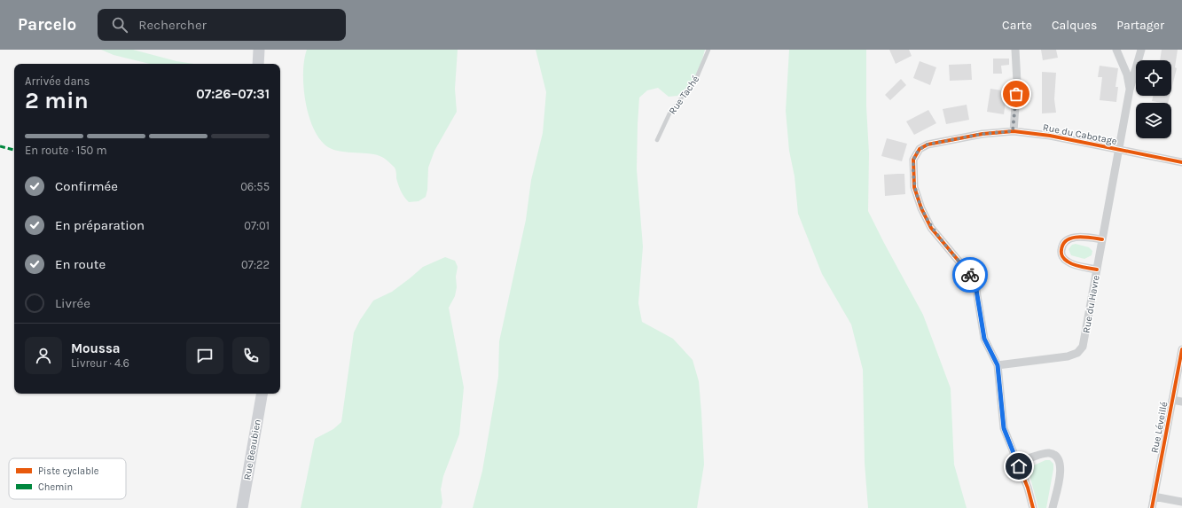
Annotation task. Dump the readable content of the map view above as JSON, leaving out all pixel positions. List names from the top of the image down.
{
  "streets": {
    "main road": ["Rue Beaubien"],
    "street": ["Rue du Cabotage", "Rue du Havre", "Rue Léveillé"],
    "lane": ["Rue Taché"]
  },
  "crossings": [
    ["Rue du Cabotage", "Rue du Havre"]
  ],
  "legend": ["Piste cyclable", "Chemin"],
  "page": {
    "header": "Parcelo",
    "search": "Rechercher",
    "nav": ["Carte", "Calques", "Partager"],
    "heading": ["2 min", "Arrivée dans", "07:26–07:31"],
    "panel": ["Moussa", "Livreur · 4.6"],
    "bar": "En route · 150 m",
    "list": [
      ["Confirmée", "06:55"],
      ["En préparation", "07:01"],
      ["En route", "07:22"],
      "Livrée"
    ]
  }
}
